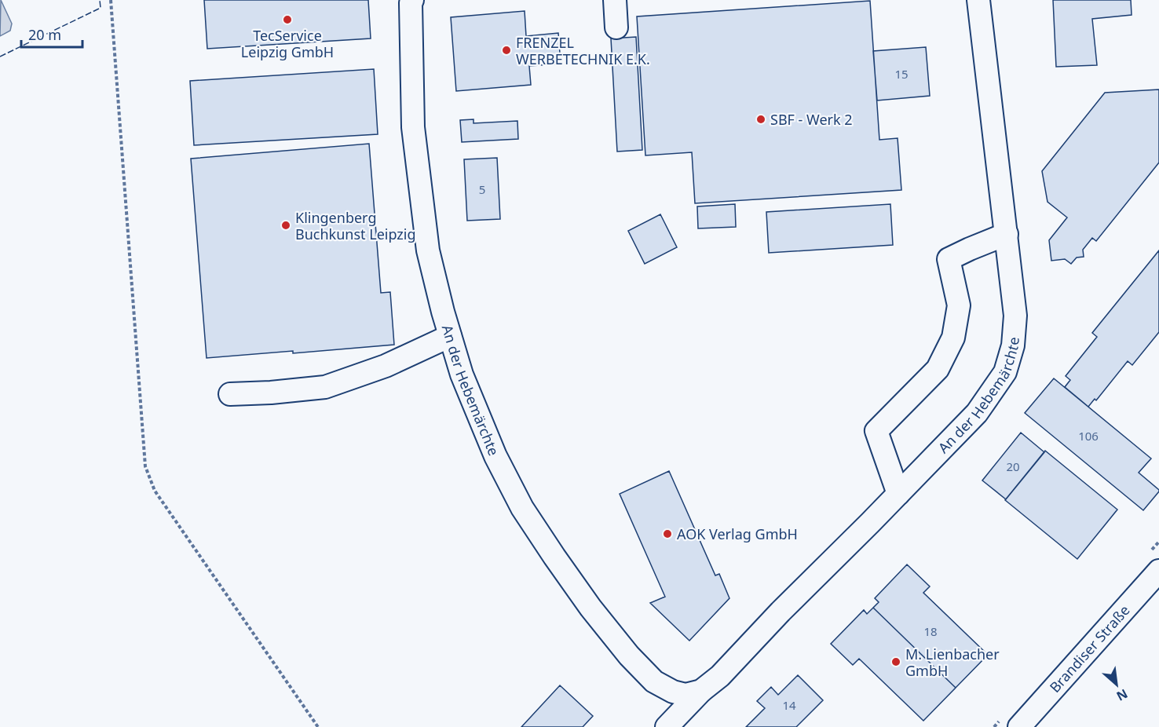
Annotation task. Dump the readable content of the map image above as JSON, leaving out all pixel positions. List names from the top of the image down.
{
  "streets": {
    "street": ["An der Hebemärchte", "Brandiser Straße"]
  },
  "places": [
    "TecService Leipzig GmbH",
    "FRENZEL WERBETECHNIK E.K.",
    "SBF - Werk 2",
    "Klingenberg Buchkunst Leipzig",
    "AOK Verlag GmbH",
    "M. Lienbacher GmbH"
  ],
  "house_numbers": [
    "15",
    "5",
    "106",
    "20",
    "18",
    "14"
  ],
  "scale_bar": "20 m",
  "north": "bottom right"
}
